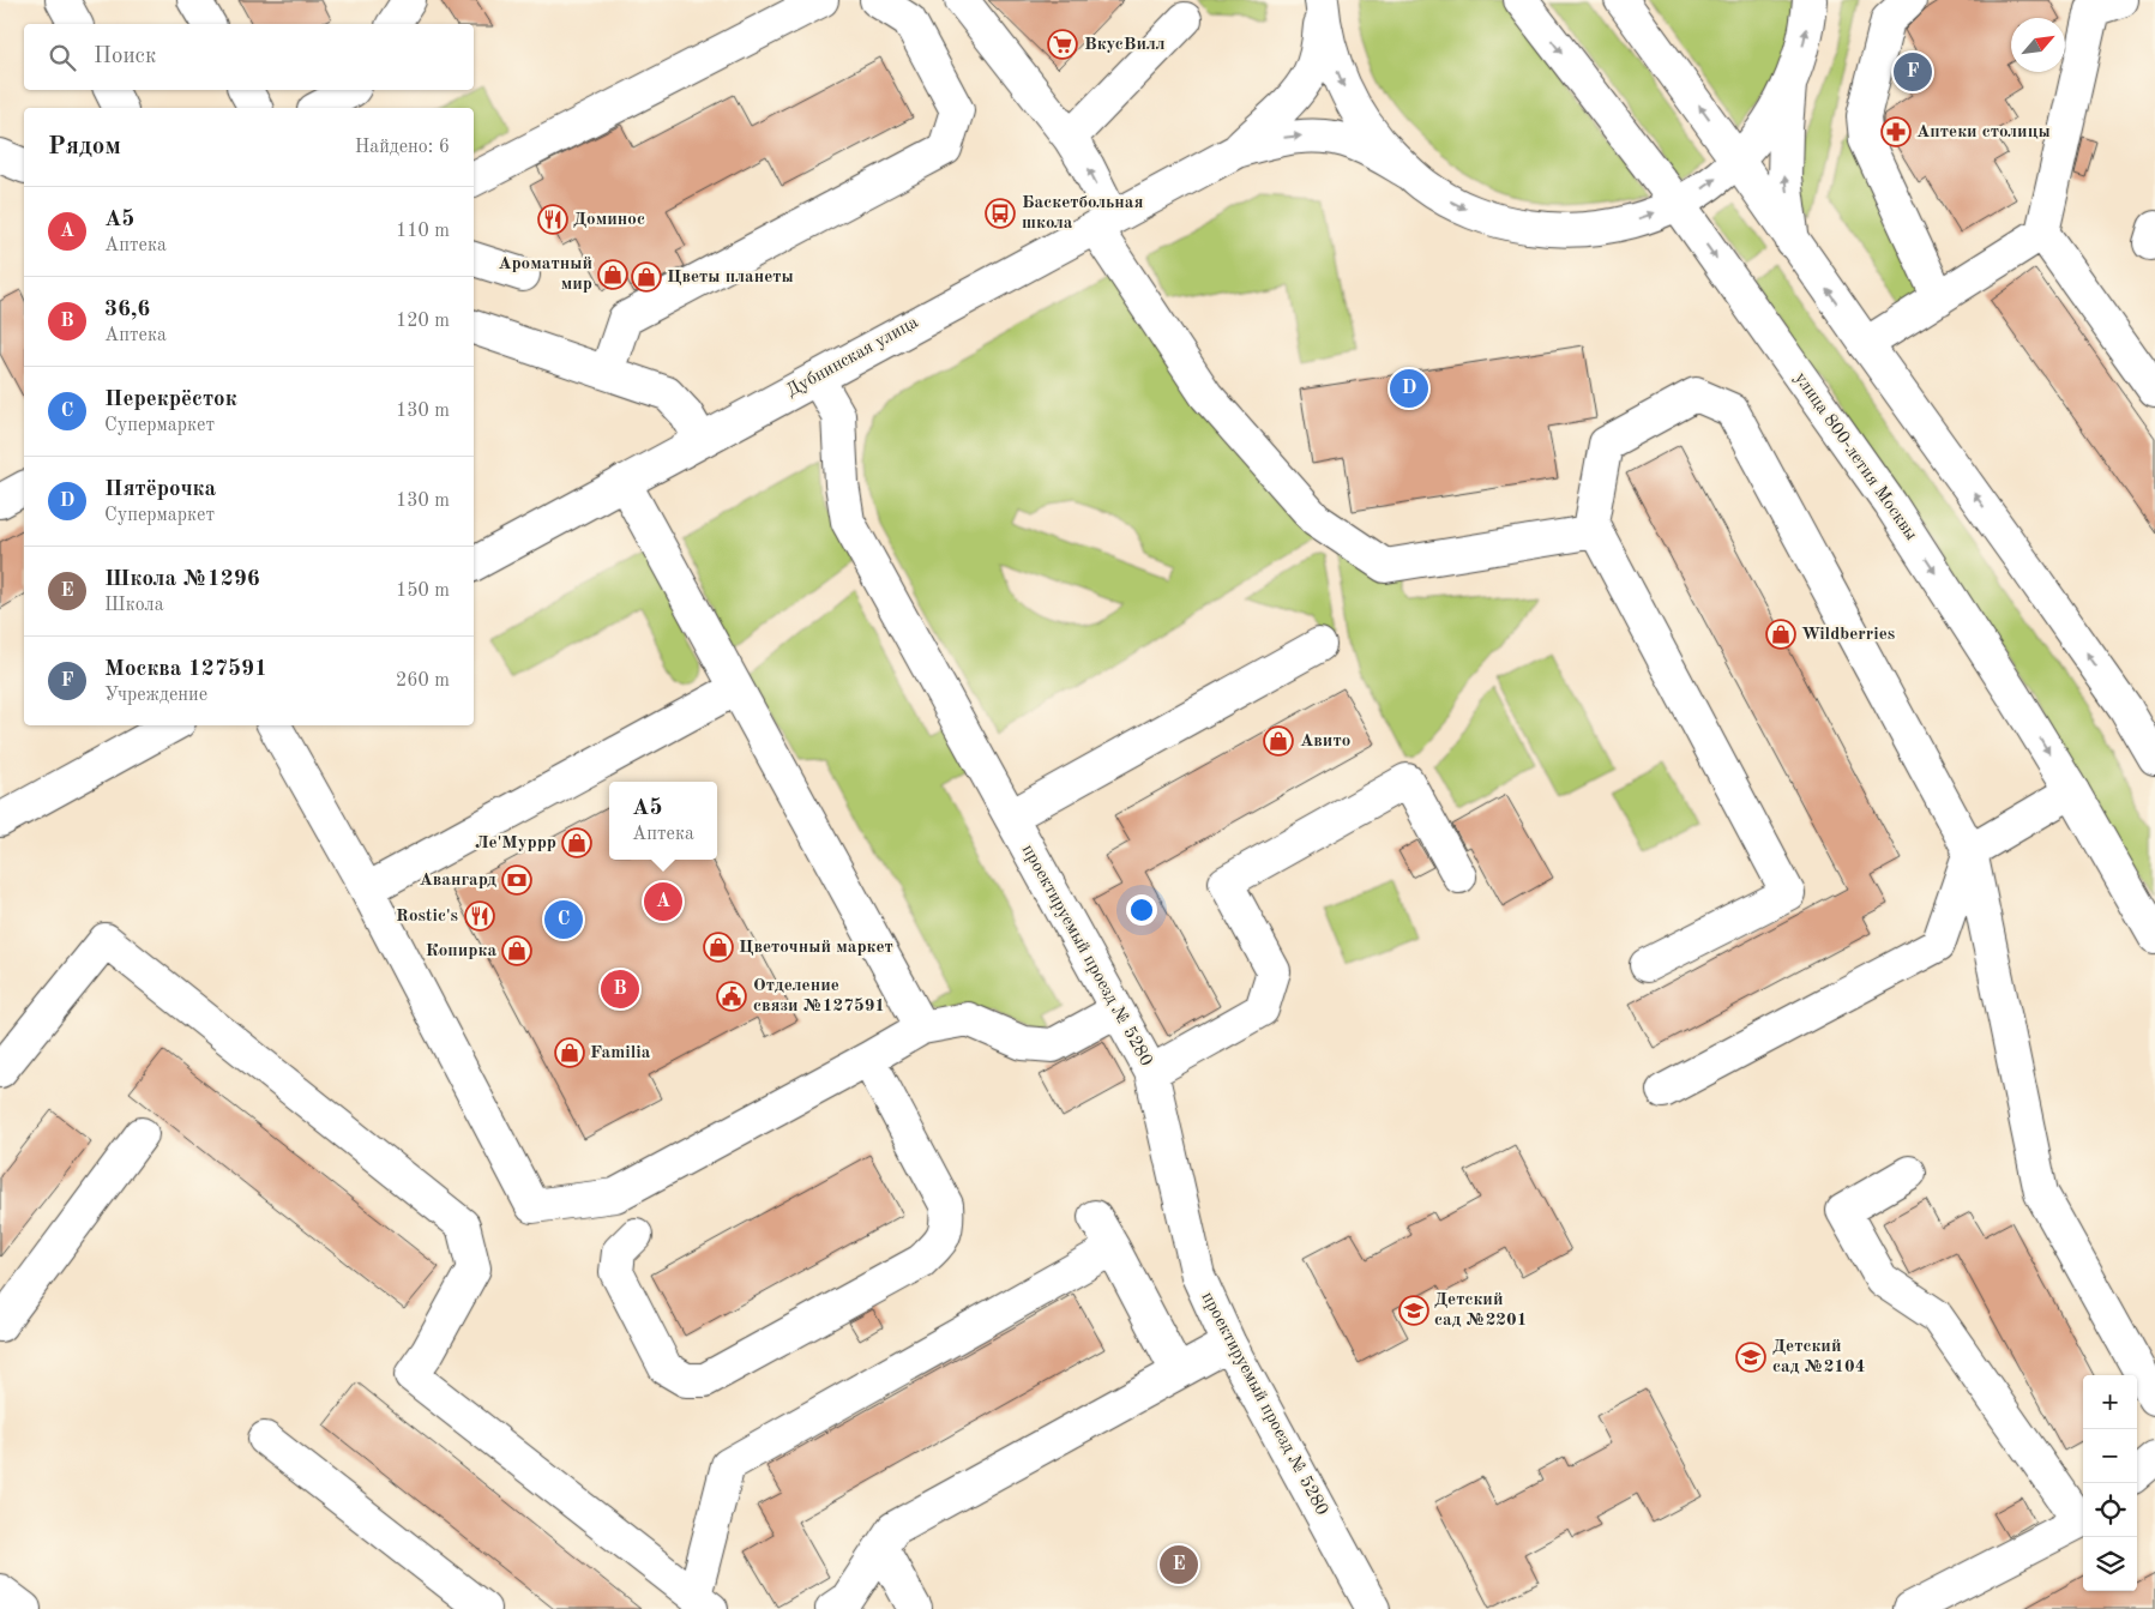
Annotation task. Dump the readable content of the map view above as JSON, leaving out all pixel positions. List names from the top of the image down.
{
  "streets": {
    "main road": ["Дубнинская улица", "улица 800-летия Москвы", "проектируемый проезд № 5280"]
  },
  "crossings": [
    ["Дубнинская улица", "проектируемый проезд № 5280"]
  ],
  "places": {
    "supermarket": ["ВкусВилл"],
    "pharmacy": ["Аптеки столицы"],
    "bus stop": ["Баскетбольная школа"],
    "restaurant": ["Доминос", "Rostic's"],
    "shop": [
      "Ароматный мир",
      "Цветы планеты",
      "Wildberries",
      "Авито",
      "Ле'Муррр",
      "Цветочный маркет",
      "Копирка",
      "Familia"
    ],
    "bank": ["Авангард"],
    "public building": ["Отделение связи №127591"],
    "school or university": ["Детский сад №2201", "Детский сад №2104"]
  },
  "north": "top right",
  "page": {
    "search": "Поиск",
    "pins": [
      "F",
      "D",
      "A",
      "C",
      "B",
      "E"
    ],
    "heading": ["Рядом", "Найдено: 6"],
    "list": [
      {
        "mark": "A",
        "name": "А5",
        "note": "Аптека",
        "value": "110 m"
      },
      {
        "mark": "B",
        "name": "36,6",
        "note": "Аптека",
        "value": "120 m"
      },
      {
        "mark": "C",
        "name": "Перекрёсток",
        "note": "Супермаркет",
        "value": "130 m"
      },
      {
        "mark": "D",
        "name": "Пятёрочка",
        "note": "Супермаркет",
        "value": "130 m"
      },
      {
        "mark": "E",
        "name": "Школа №1296",
        "note": "Школа",
        "value": "150 m"
      },
      {
        "mark": "F",
        "name": "Москва 127591",
        "note": "Учреждение",
        "value": "260 m"
      }
    ],
    "popup": ["А5", "Аптека"],
    "map_buttons": ["+", "−"]
  }
}
